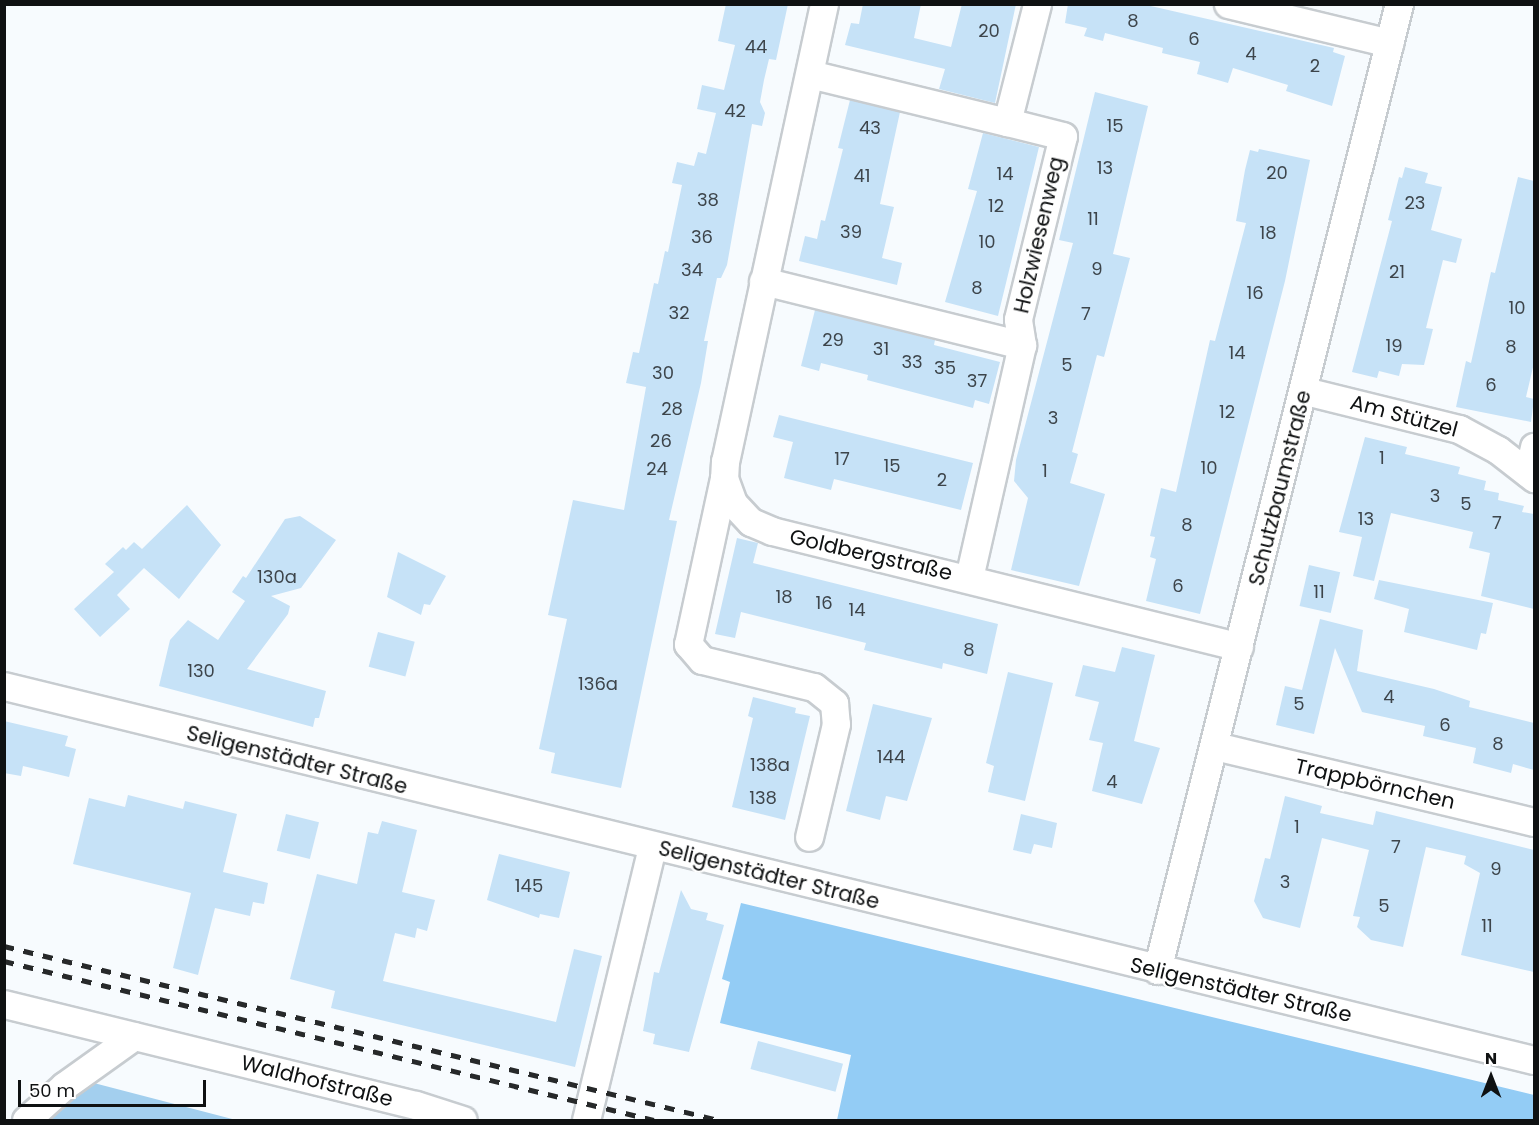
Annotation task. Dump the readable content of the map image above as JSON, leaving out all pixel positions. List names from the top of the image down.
{
  "streets": {
    "street": [
      "Holzwiesenweg",
      "Am Stützel",
      "Schutzbaumstraße",
      "Goldbergstraße",
      "Seligenstädter Straße",
      "Trappbörnchen",
      "Waldhofstraße"
    ]
  },
  "crossings": [
    ["Holzwiesenweg", "Goldbergstraße"],
    ["Am Stützel", "Schutzbaumstraße"],
    ["Schutzbaumstraße", "Goldbergstraße"],
    ["Schutzbaumstraße", "Seligenstädter Straße"],
    ["Schutzbaumstraße", "Trappbörnchen"]
  ],
  "house_numbers": [
    "8",
    "20",
    "6",
    "44",
    "4",
    "2",
    "42",
    "15",
    "43",
    "13",
    "20",
    "14",
    "41",
    "38",
    "23",
    "12",
    "11",
    "39",
    "18",
    "36",
    "10",
    "9",
    "34",
    "21",
    "8",
    "16",
    "10",
    "32",
    "7",
    "29",
    "19",
    "8",
    "31",
    "14",
    "33",
    "5",
    "35",
    "30",
    "37",
    "6",
    "28",
    "12",
    "3",
    "26",
    "1",
    "17",
    "15",
    "10",
    "24",
    "1",
    "2",
    "3",
    "5",
    "13",
    "7",
    "8",
    "130a",
    "6",
    "11",
    "18",
    "16",
    "14",
    "8",
    "130",
    "136a",
    "4",
    "5",
    "6",
    "8",
    "144",
    "138a",
    "4",
    "138",
    "1",
    "7",
    "9",
    "3",
    "145",
    "5",
    "11"
  ],
  "scale_bar": "50 m",
  "north": "top"
}
